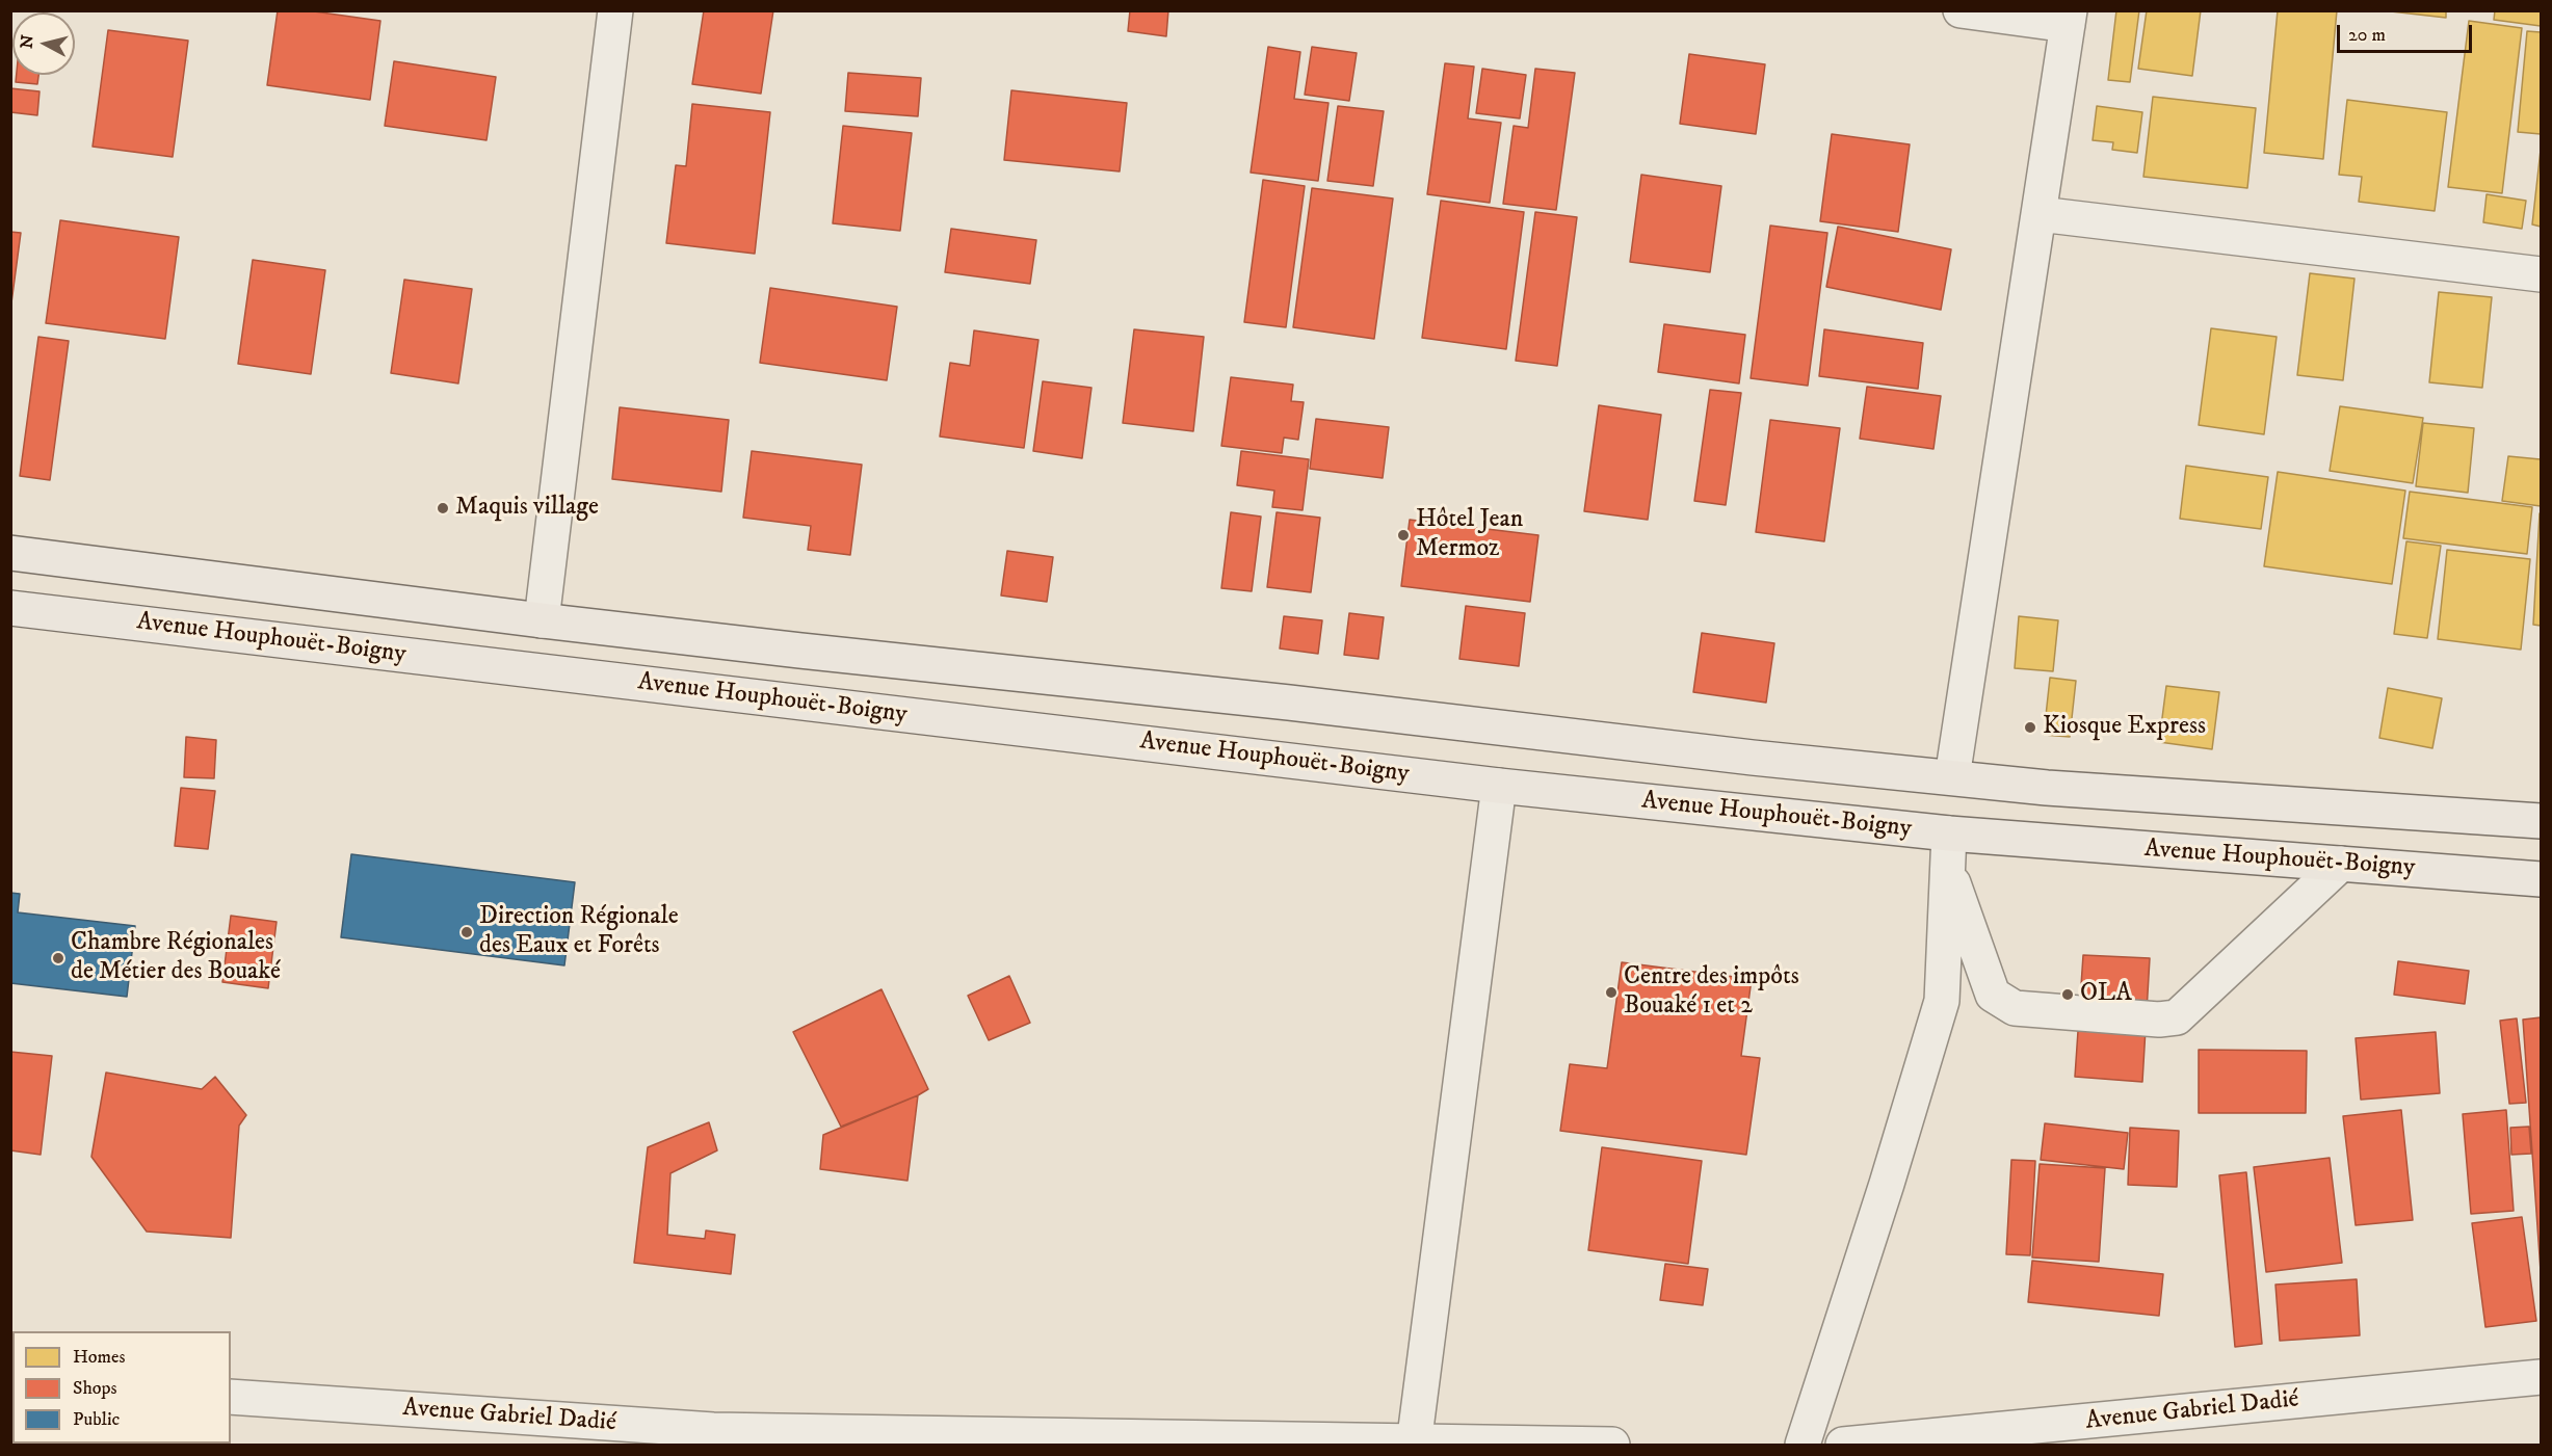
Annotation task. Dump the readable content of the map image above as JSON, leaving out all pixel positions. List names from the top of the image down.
{
  "streets": {
    "highway": ["Avenue Houphouët-Boigny"],
    "street": ["Avenue Gabriel Dadié"]
  },
  "places": [
    "Maquis village",
    "Hôtel Jean Mermoz",
    "Kiosque Express",
    "Direction Régionale des Eaux et Forêts",
    "Chambre Régionales de Métier des Bouaké",
    "Centre des impôts Bouaké 1 et 2",
    "OLA"
  ],
  "legend": ["Homes", "Shops", "Public"],
  "scale_bar": "20 m",
  "north": "left"
}
